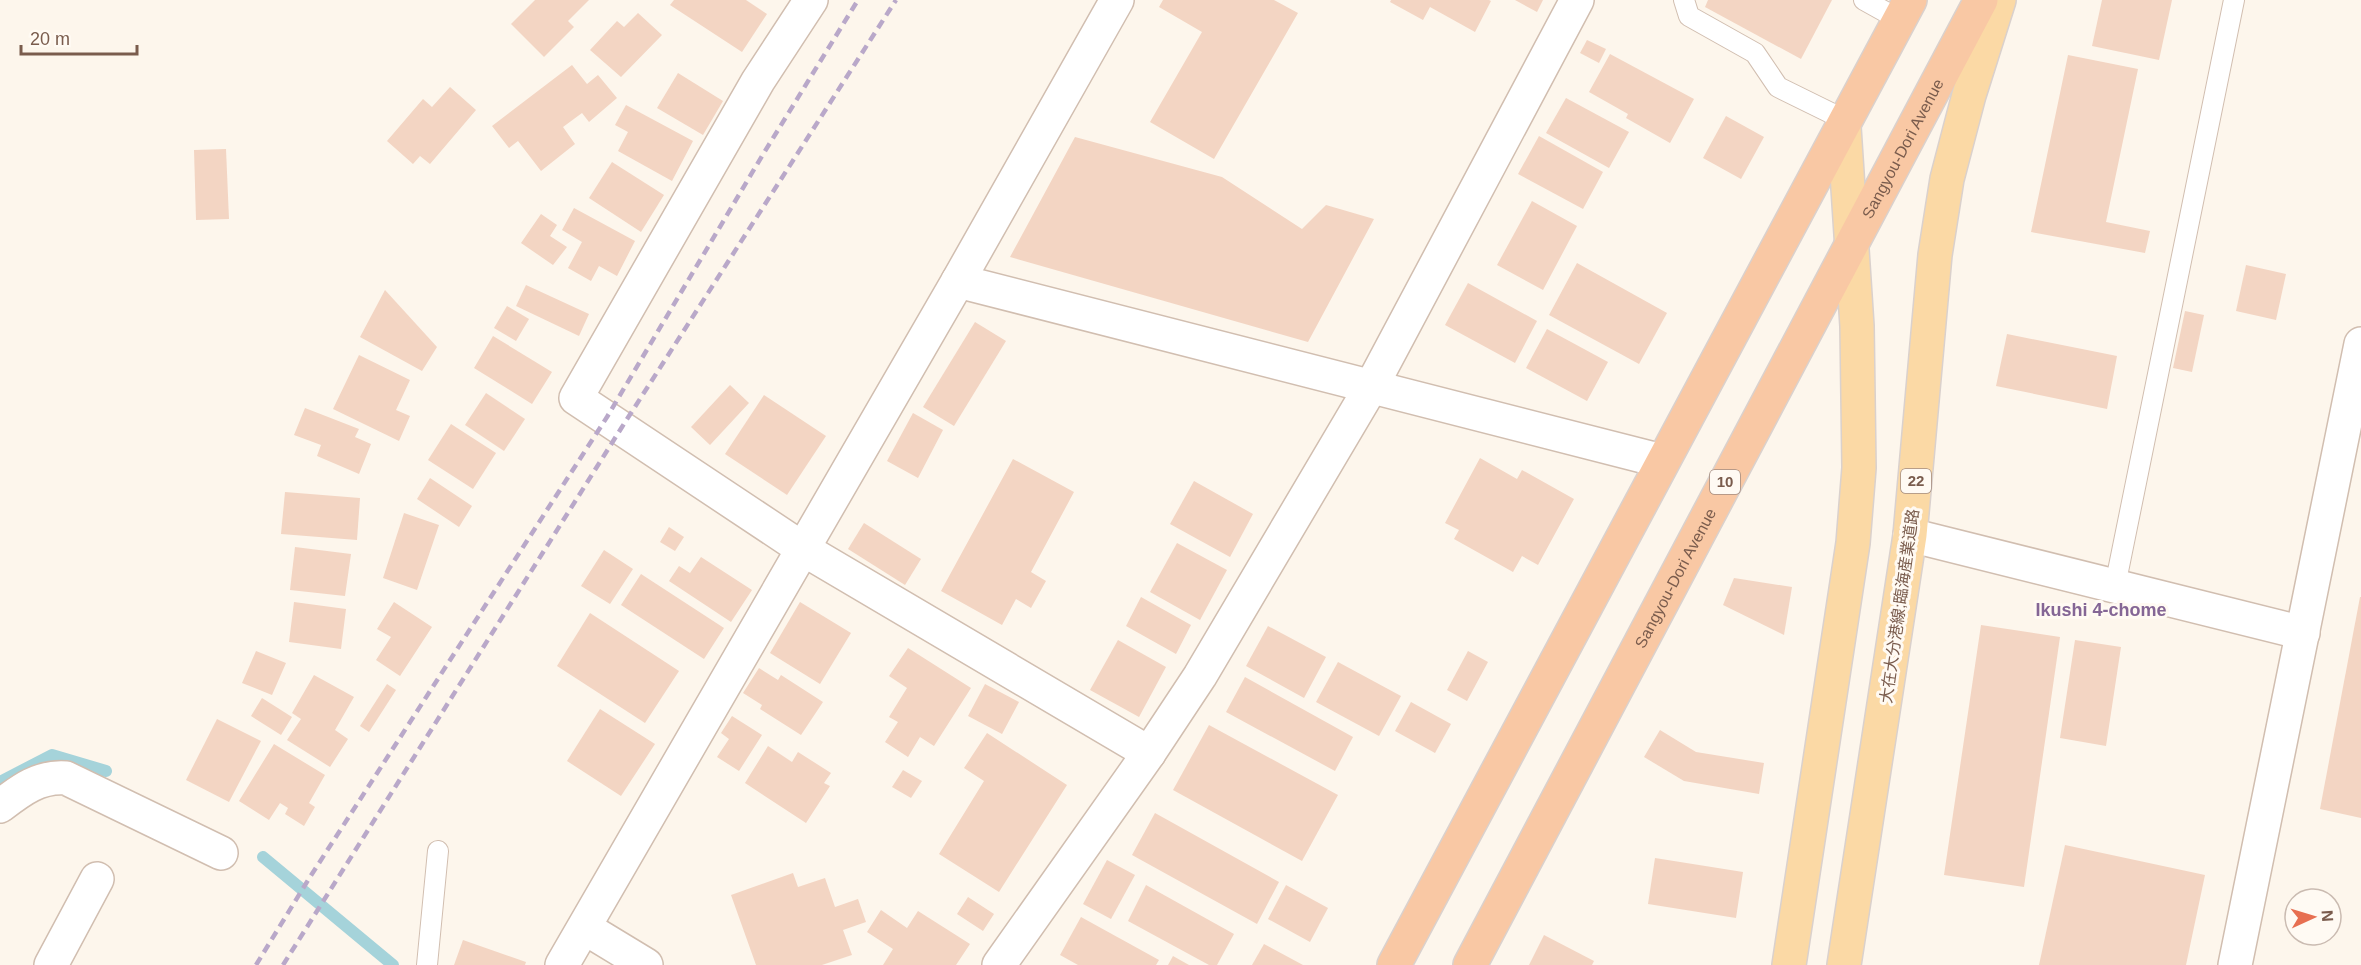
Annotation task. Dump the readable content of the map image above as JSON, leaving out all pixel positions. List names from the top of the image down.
{
  "streets": {
    "highway": ["Sangyou-Dori Avenue", "10"],
    "main road": ["22", "大在大分港線;臨海産業道路"]
  },
  "districts": ["Ikushi 4-chome"],
  "scale_bar": "20 m",
  "north": "right"
}
